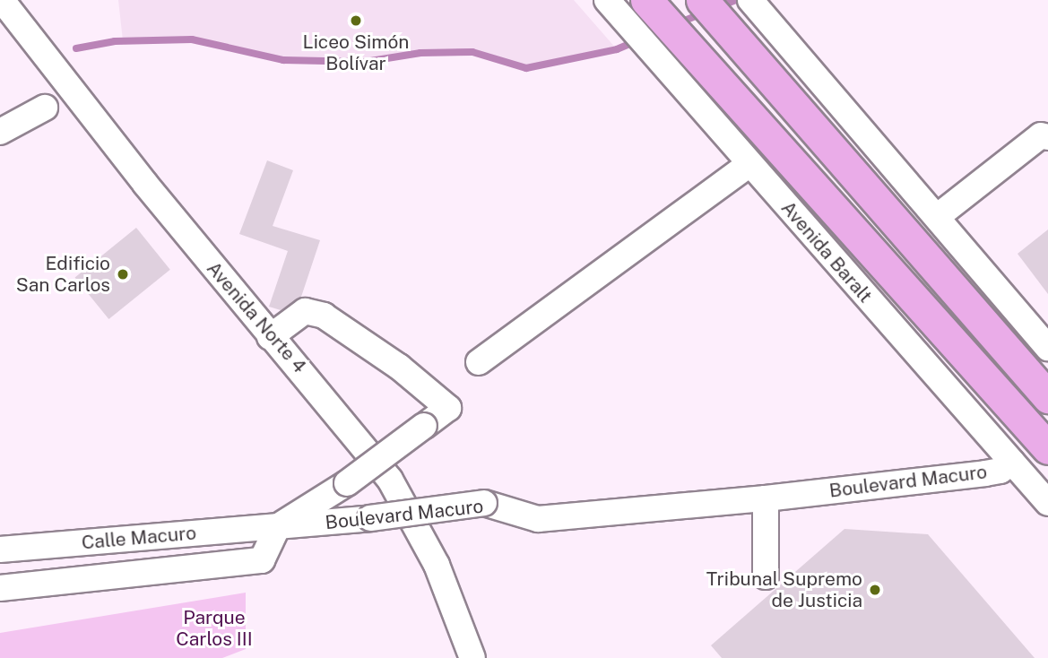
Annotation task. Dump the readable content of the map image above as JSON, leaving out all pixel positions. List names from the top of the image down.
{
  "streets": {
    "main road": ["Avenida Baralt"],
    "street": ["Avenida Norte 4", "Boulevard Macuro", "Calle Macuro"]
  },
  "crossings": [
    ["Avenida Baralt", "Boulevard Macuro"],
    ["Boulevard Macuro", "Calle Macuro"]
  ],
  "parks": ["Parque Carlos III"],
  "places": ["Liceo Simón Bolívar", "Edificio San Carlos", "Tribunal Supremo de Justicia"]
}
